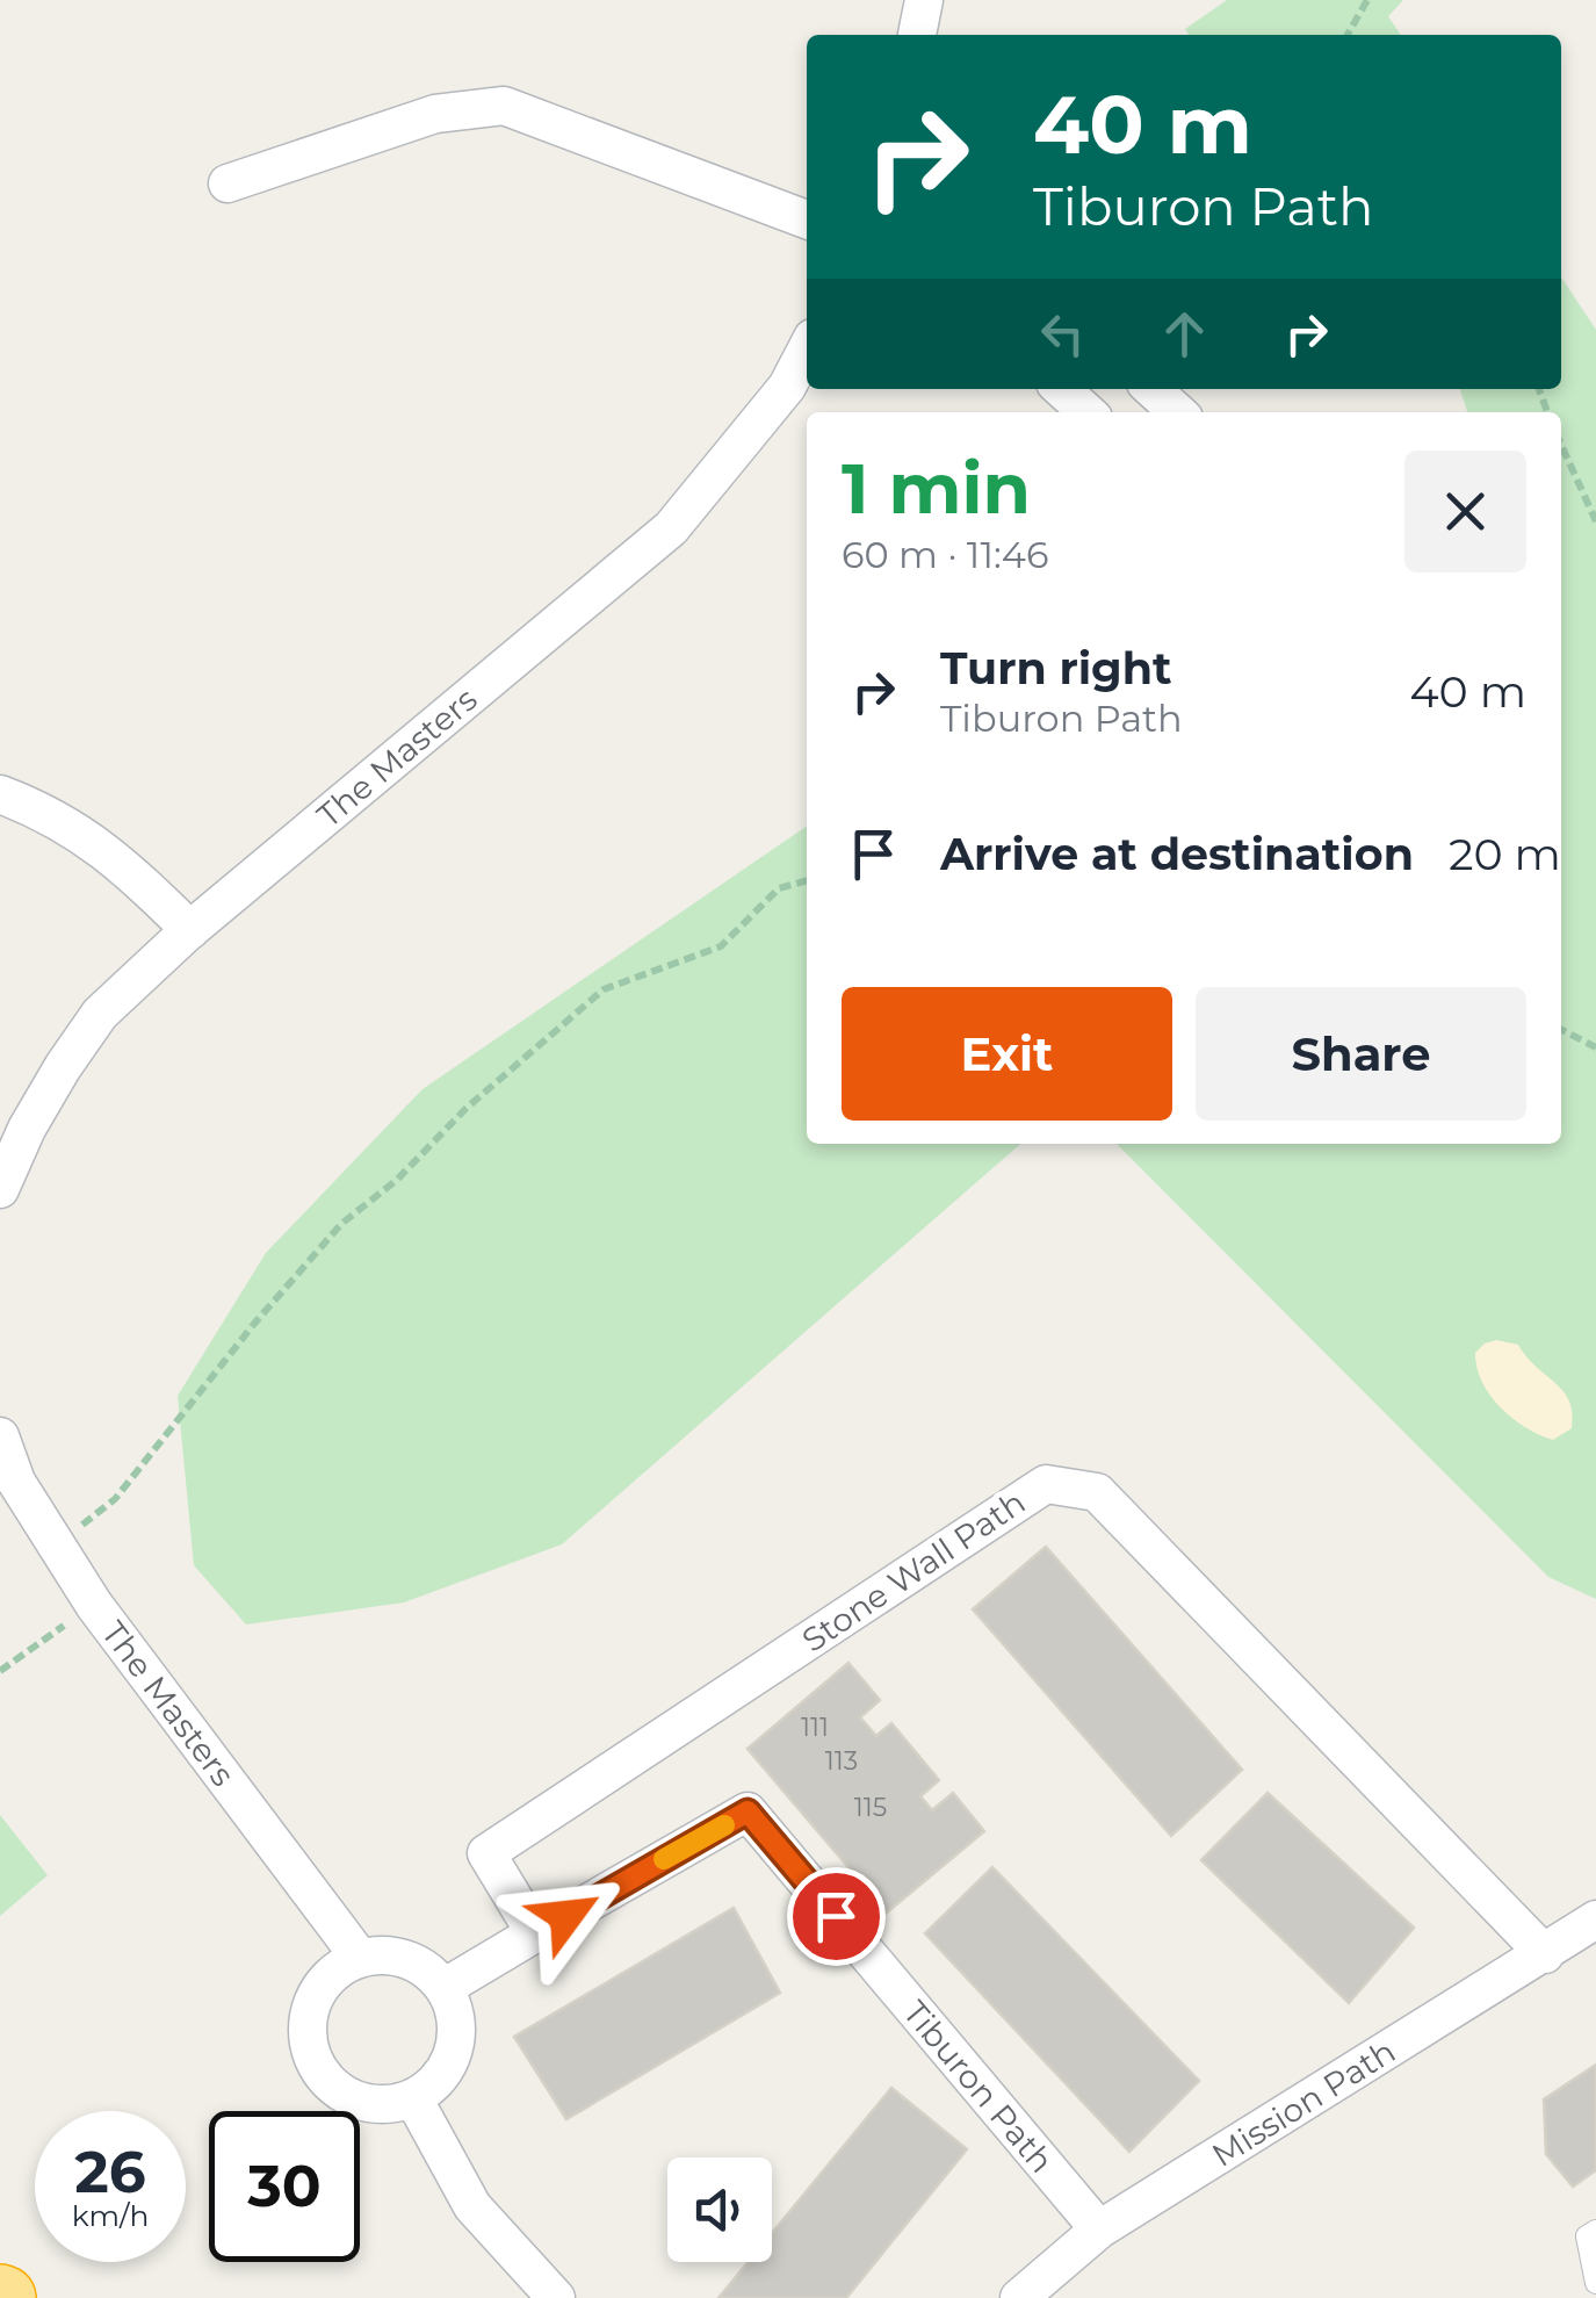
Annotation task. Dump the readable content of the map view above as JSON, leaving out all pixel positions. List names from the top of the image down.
{
  "streets": {
    "street": [
      "The Masters",
      "Stone Wall Path",
      "Tiburon Path",
      "Mission Path"
    ]
  },
  "crossings": [
    ["Stone Wall Path", "Tiburon Path"],
    ["Stone Wall Path", "Mission Path"],
    ["Tiburon Path", "Mission Path"]
  ],
  "house_numbers": ["111", "113", "115"],
  "page": {
    "turn": ["40 m", "Tiburon Path"],
    "heading": ["1 min", "60 m · 11:46"],
    "list": [
      {
        "name": "Turn right",
        "note": "Tiburon Path",
        "value": "40 m"
      },
      {
        "name": "Arrive at destination",
        "value": "20 m"
      }
    ],
    "buttons": ["Exit", "Share"],
    "speed": "26 km/h",
    "limit": "30"
  }
}
